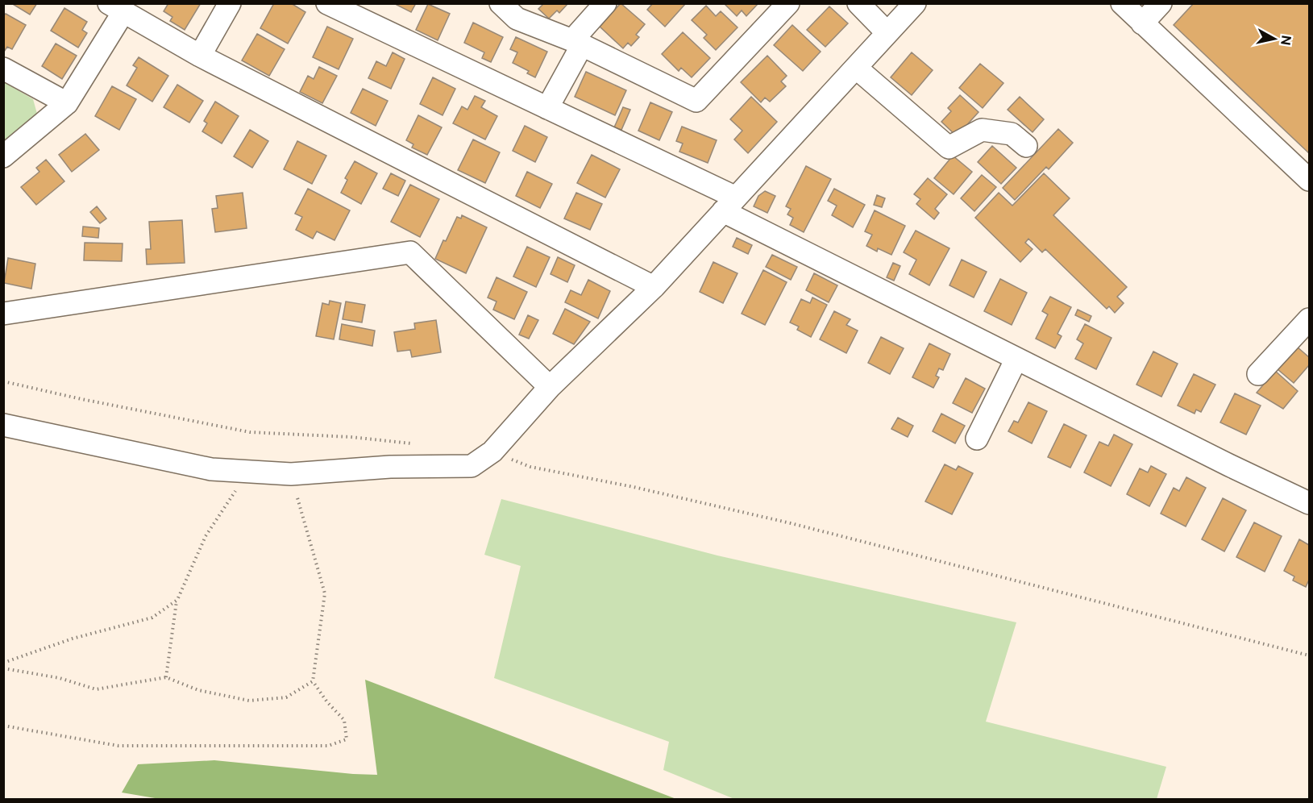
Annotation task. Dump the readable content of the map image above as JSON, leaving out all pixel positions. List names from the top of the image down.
{
  "north": "right"
}
